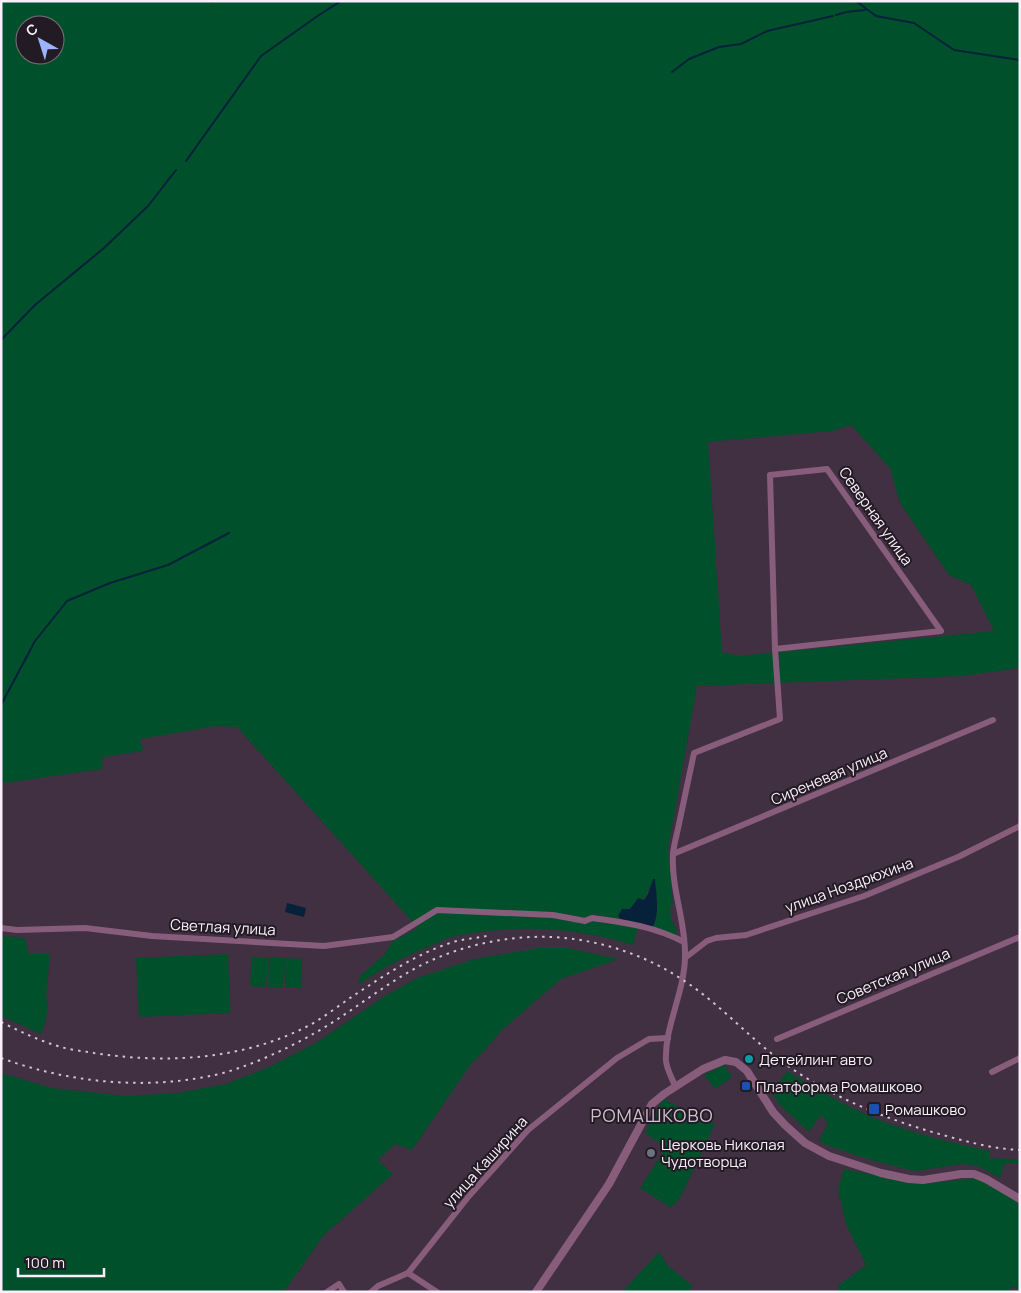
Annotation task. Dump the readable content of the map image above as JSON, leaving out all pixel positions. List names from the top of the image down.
{
  "streets": {
    "street": [
      "Северная улица",
      "Сиреневая улица",
      "улица Ноздрюхина",
      "Светлая улица",
      "Советская улица",
      "улица Каширина"
    ]
  },
  "districts": ["РОМАШКОВО"],
  "places": {
    "other": ["Детейлинг авто", "Церковь Николая Чудотворца"],
    "transit": ["Платформа Ромашково", "Ромашково"]
  },
  "scale_bar": "100 m",
  "north": "top left"
}
